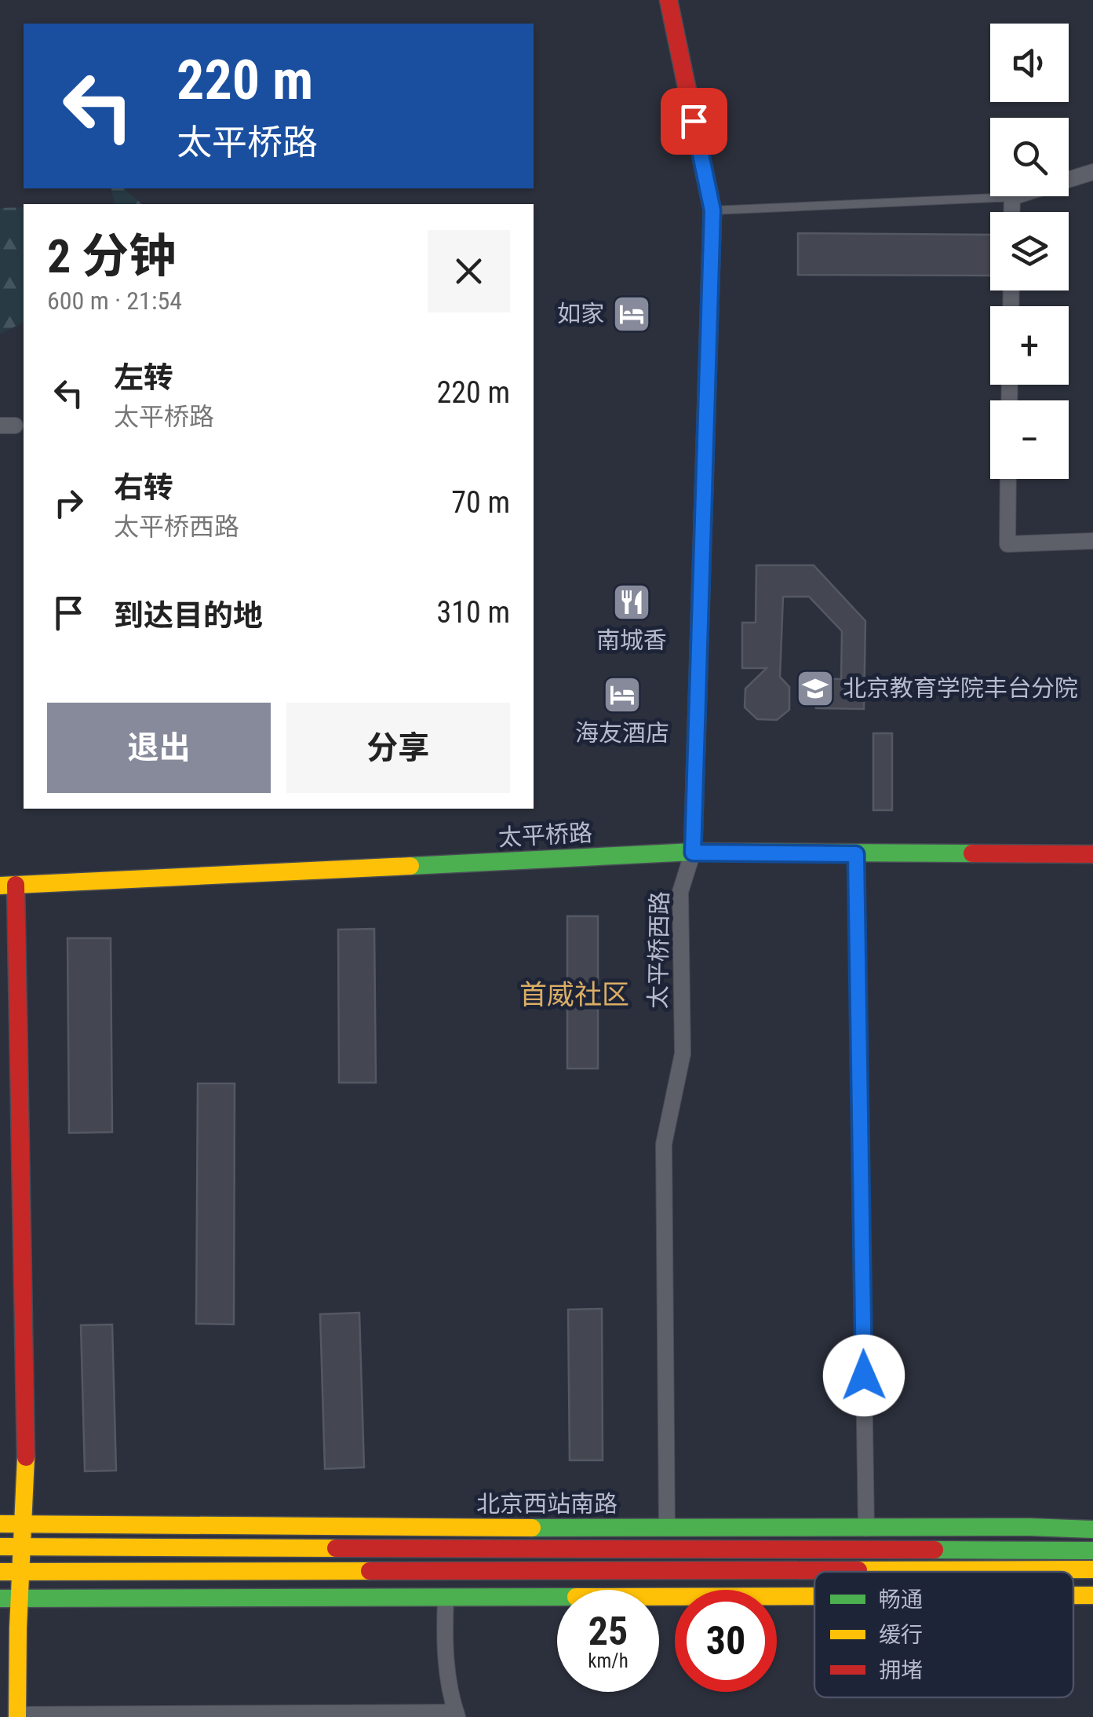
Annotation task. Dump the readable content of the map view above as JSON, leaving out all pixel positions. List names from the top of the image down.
{
  "streets": {
    "street": ["太平桥路", "太平桥西路", "北京西站南路"]
  },
  "crossings": [
    ["太平桥路", "太平桥西路"],
    ["太平桥西路", "北京西站南路"]
  ],
  "districts": ["首威社区"],
  "places": {
    "hotel": ["如家", "海友酒店"],
    "restaurant": ["南城香"],
    "school or university": ["北京教育学院丰台分院"]
  },
  "legend": ["畅通", "缓行", "拥堵"],
  "page": {
    "map_buttons": ["+", "−"],
    "turn": ["220 m", "太平桥路"],
    "heading": ["2 分钟", "600 m · 21:54"],
    "list": [
      {
        "name": "左转",
        "note": "太平桥路",
        "value": "220 m"
      },
      {
        "name": "右转",
        "note": "太平桥西路",
        "value": "70 m"
      },
      {
        "name": "到达目的地",
        "value": "310 m"
      }
    ],
    "buttons": ["退出", "分享"],
    "speed": "25 km/h",
    "limit": "30"
  }
}
